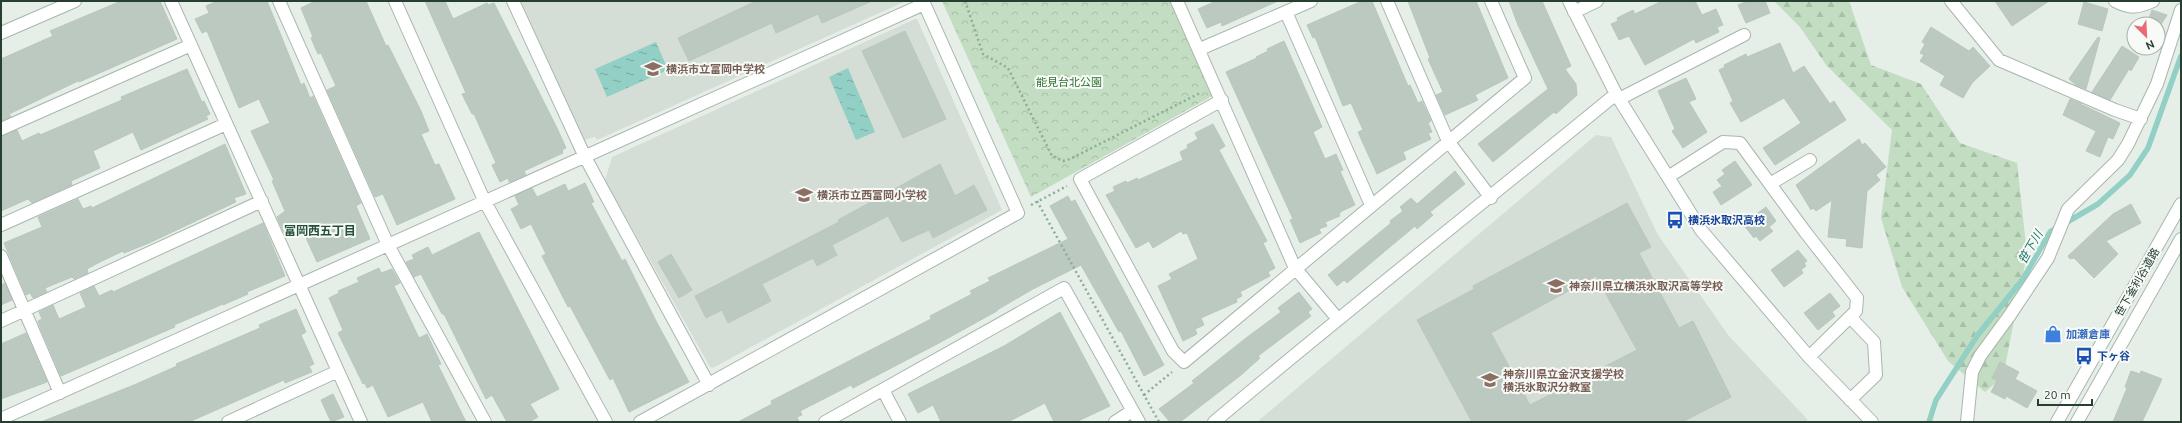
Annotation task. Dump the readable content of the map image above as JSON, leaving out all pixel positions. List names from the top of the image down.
{
  "streets": {
    "street": ["笹下釜利谷道路"]
  },
  "districts": ["富岡西五丁目"],
  "water": ["笹下川"],
  "parks": ["能見台北公園"],
  "places": {
    "school or university": [
      "横浜市立富岡中学校",
      "横浜市立西富岡小学校",
      "神奈川県立横浜氷取沢高等学校",
      "神奈川県立金沢支援学校 横浜氷取沢分教室"
    ],
    "bus stop": ["横浜氷取沢高校", "下ヶ谷"],
    "shop": ["加瀬倉庫"]
  },
  "scale_bar": "20 m",
  "north": "bottom right"
}
